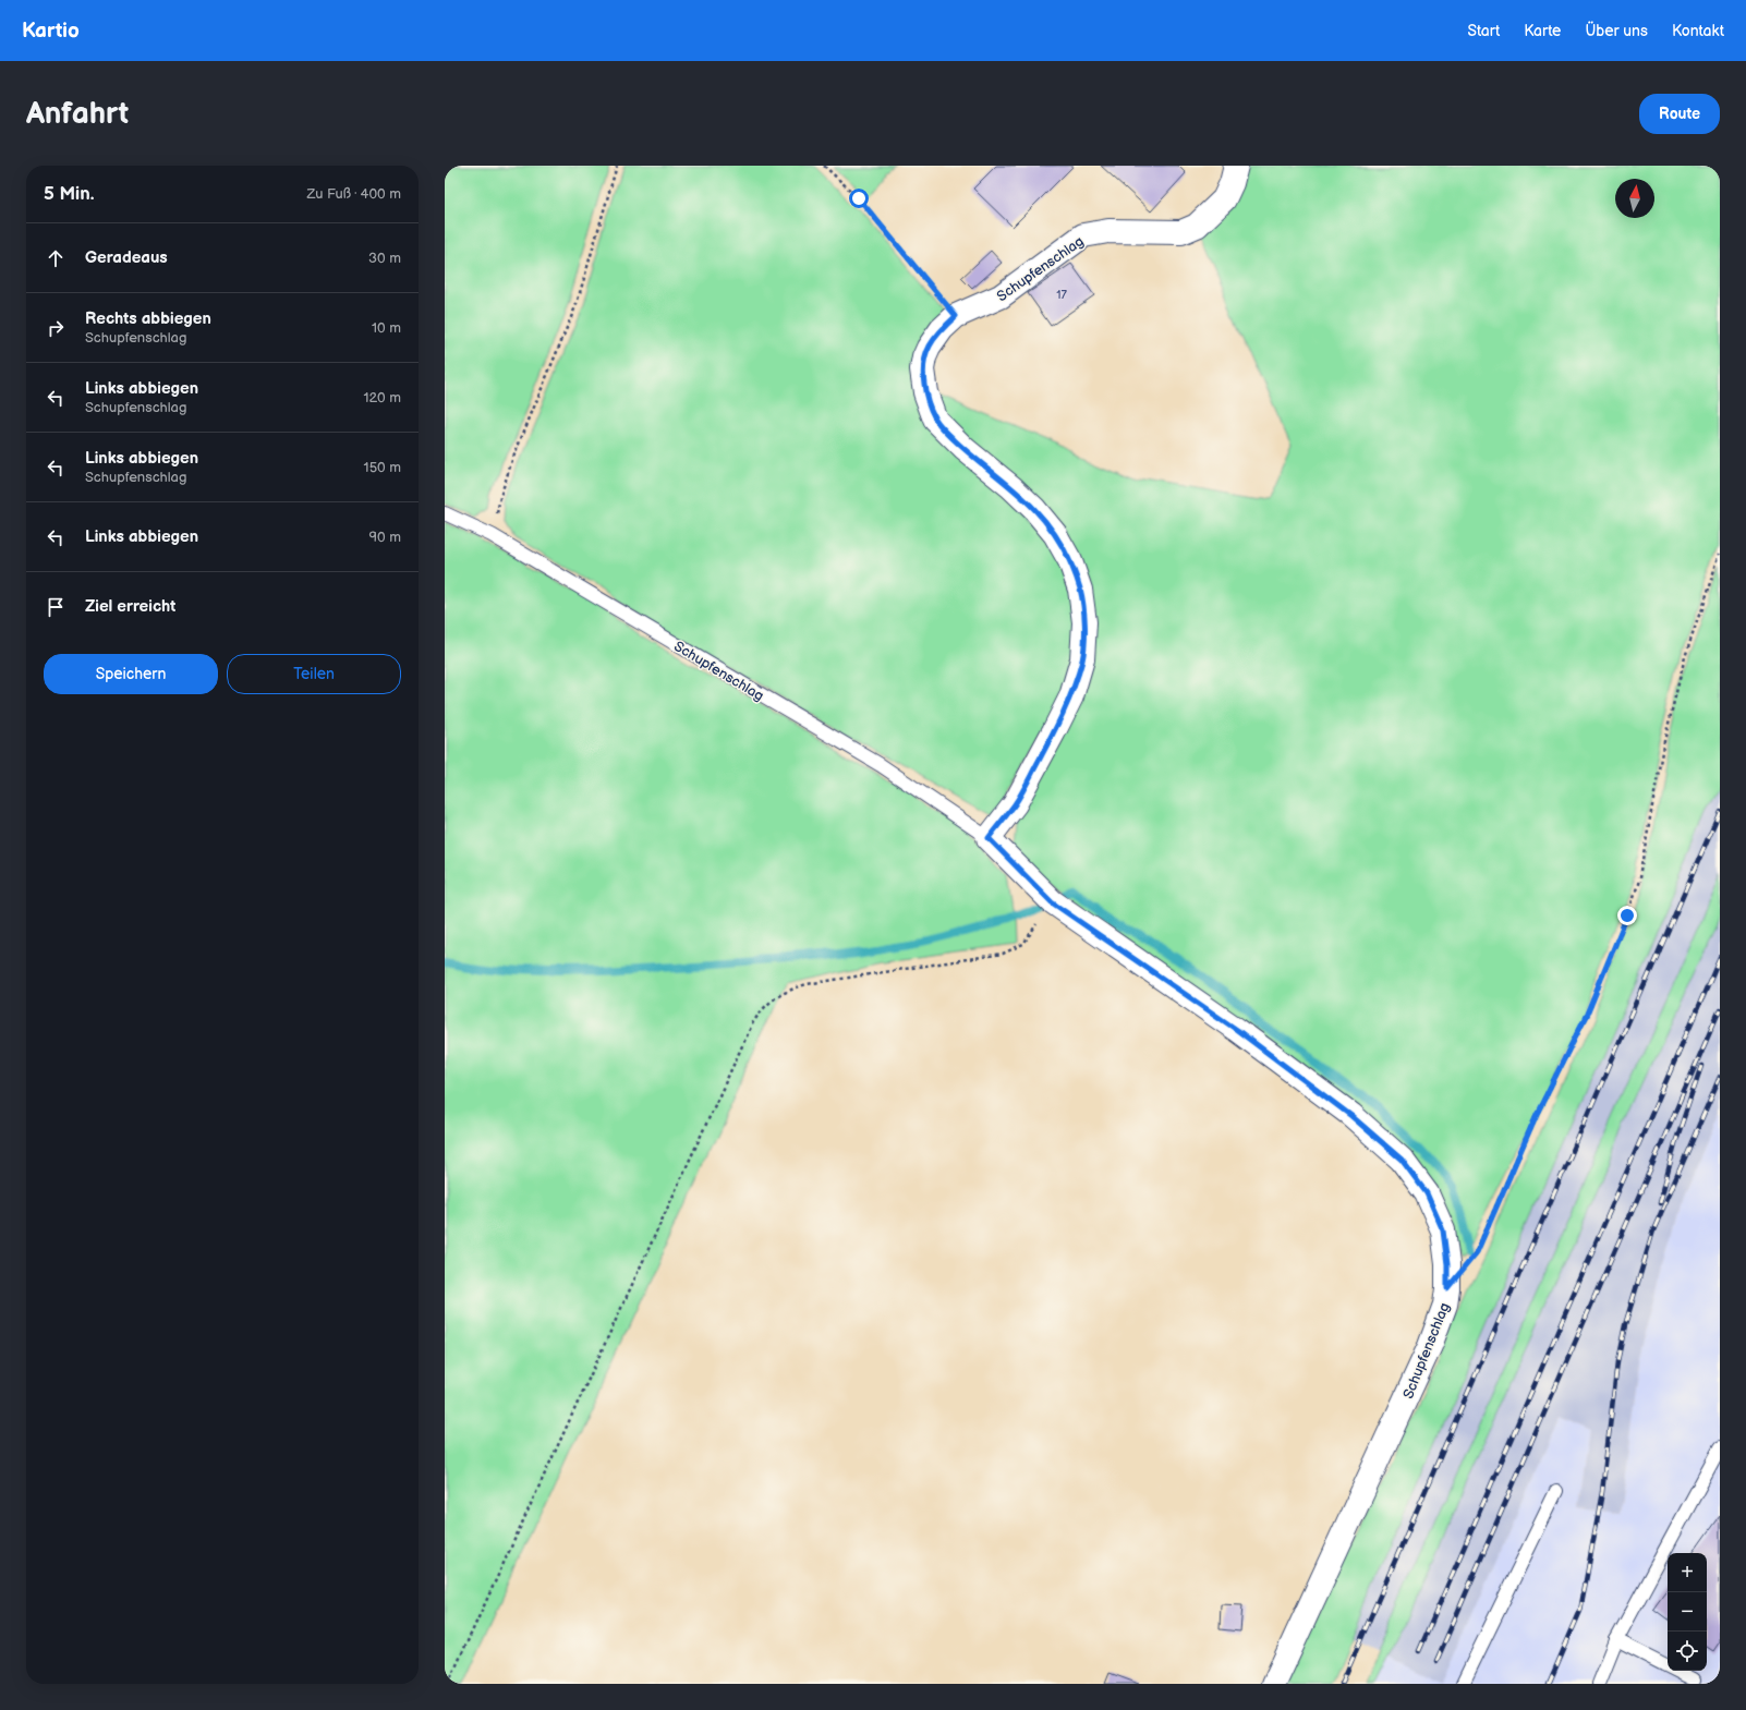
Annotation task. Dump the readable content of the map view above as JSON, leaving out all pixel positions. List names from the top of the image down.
{
  "streets": {
    "street": ["Schupfenschlag"]
  },
  "house_numbers": ["17"],
  "north": "top",
  "page": {
    "header": "Kartio",
    "nav": [
      "Start",
      "Karte",
      "Über uns",
      "Kontakt"
    ],
    "buttons": [
      "Route",
      ["Speichern", "Teilen"]
    ],
    "title": "Anfahrt",
    "heading": ["5 Min.", "Zu Fuß · 400 m"],
    "list": [
      ["Geradeaus", "30 m"],
      ["Rechts abbiegen", "Schupfenschlag", "10 m"],
      ["Links abbiegen", "Schupfenschlag", "120 m"],
      ["Links abbiegen", "Schupfenschlag", "150 m"],
      ["Links abbiegen", "90 m"],
      "Ziel erreicht"
    ],
    "map_buttons": ["+", "−"]
  }
}
